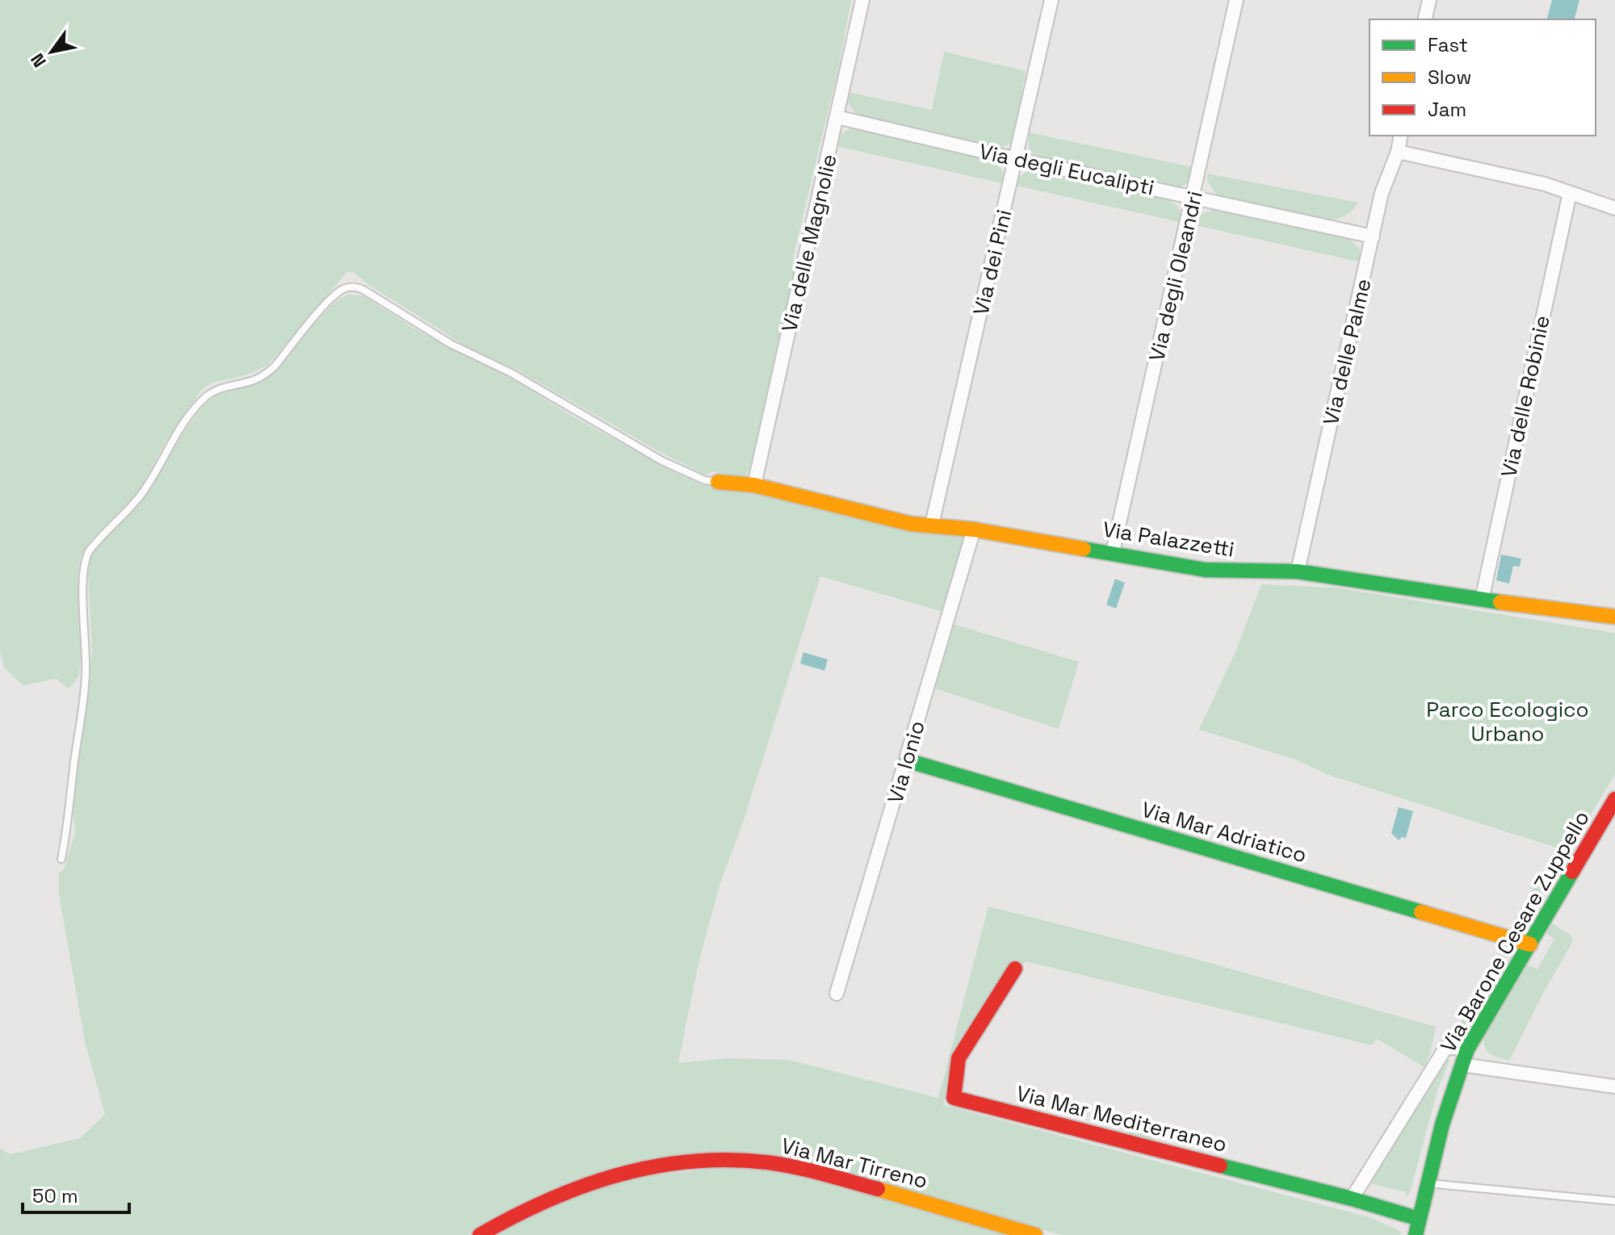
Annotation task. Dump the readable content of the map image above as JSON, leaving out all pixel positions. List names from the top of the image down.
{
  "streets": {
    "street": [
      "Via degli Eucalipti",
      "Via delle Magnolie",
      "Via dei Pini",
      "Via degli Oleandri",
      "Via delle Palme",
      "Via delle Robinie",
      "Via Palazzetti",
      "Via Ionio",
      "Via Mar Adriatico",
      "Via Barone Cesare Zuppello",
      "Via Mar Mediterraneo",
      "Via Mar Tirreno"
    ]
  },
  "crossings": [
    ["Via degli Eucalipti", "Via delle Magnolie"],
    ["Via degli Eucalipti", "Via dei Pini"],
    ["Via degli Eucalipti", "Via degli Oleandri"],
    ["Via degli Eucalipti", "Via delle Palme"],
    ["Via delle Magnolie", "Via Palazzetti"],
    ["Via dei Pini", "Via Palazzetti"],
    ["Via degli Oleandri", "Via Palazzetti"],
    ["Via delle Palme", "Via Palazzetti"],
    ["Via delle Robinie", "Via Palazzetti"],
    ["Via Palazzetti", "Via Ionio"],
    ["Via Ionio", "Via Mar Adriatico"],
    ["Via Mar Adriatico", "Via Barone Cesare Zuppello"],
    ["Via Barone Cesare Zuppello", "Via Mar Mediterraneo"]
  ],
  "parks": ["Parco Ecologico Urbano"],
  "legend": ["Fast", "Slow", "Jam"],
  "scale_bar": "50 m",
  "north": "bottom left"
}
